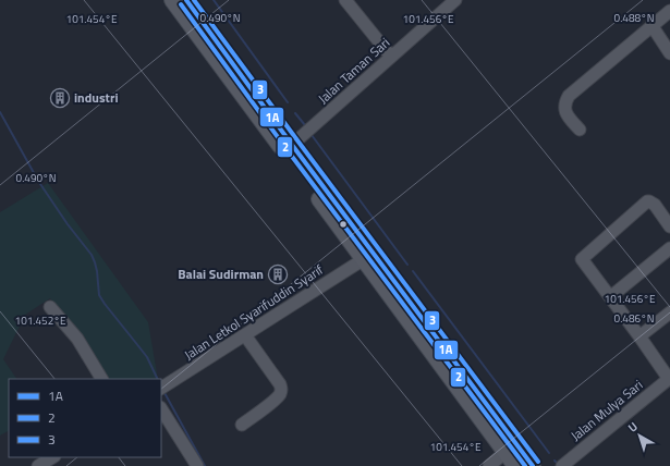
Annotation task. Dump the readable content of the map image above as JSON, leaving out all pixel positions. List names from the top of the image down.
{
  "streets": {
    "street": ["Jalan Taman Sari", "Jalan Letkol Syarifuddin Syarif", "Jalan Mulya Sari"]
  },
  "places": {
    "building": ["industri", "Balai Sudirman"]
  },
  "lines": ["transit line 1A", "transit line 3", "transit line 2"],
  "legend": ["1A", "2", "3"],
  "north": "top left",
  "coordinates": [
    "0.490°N",
    "0.488°N",
    "101.454°E",
    "101.456°E",
    "0.486°N",
    "101.452°E"
  ]
}
